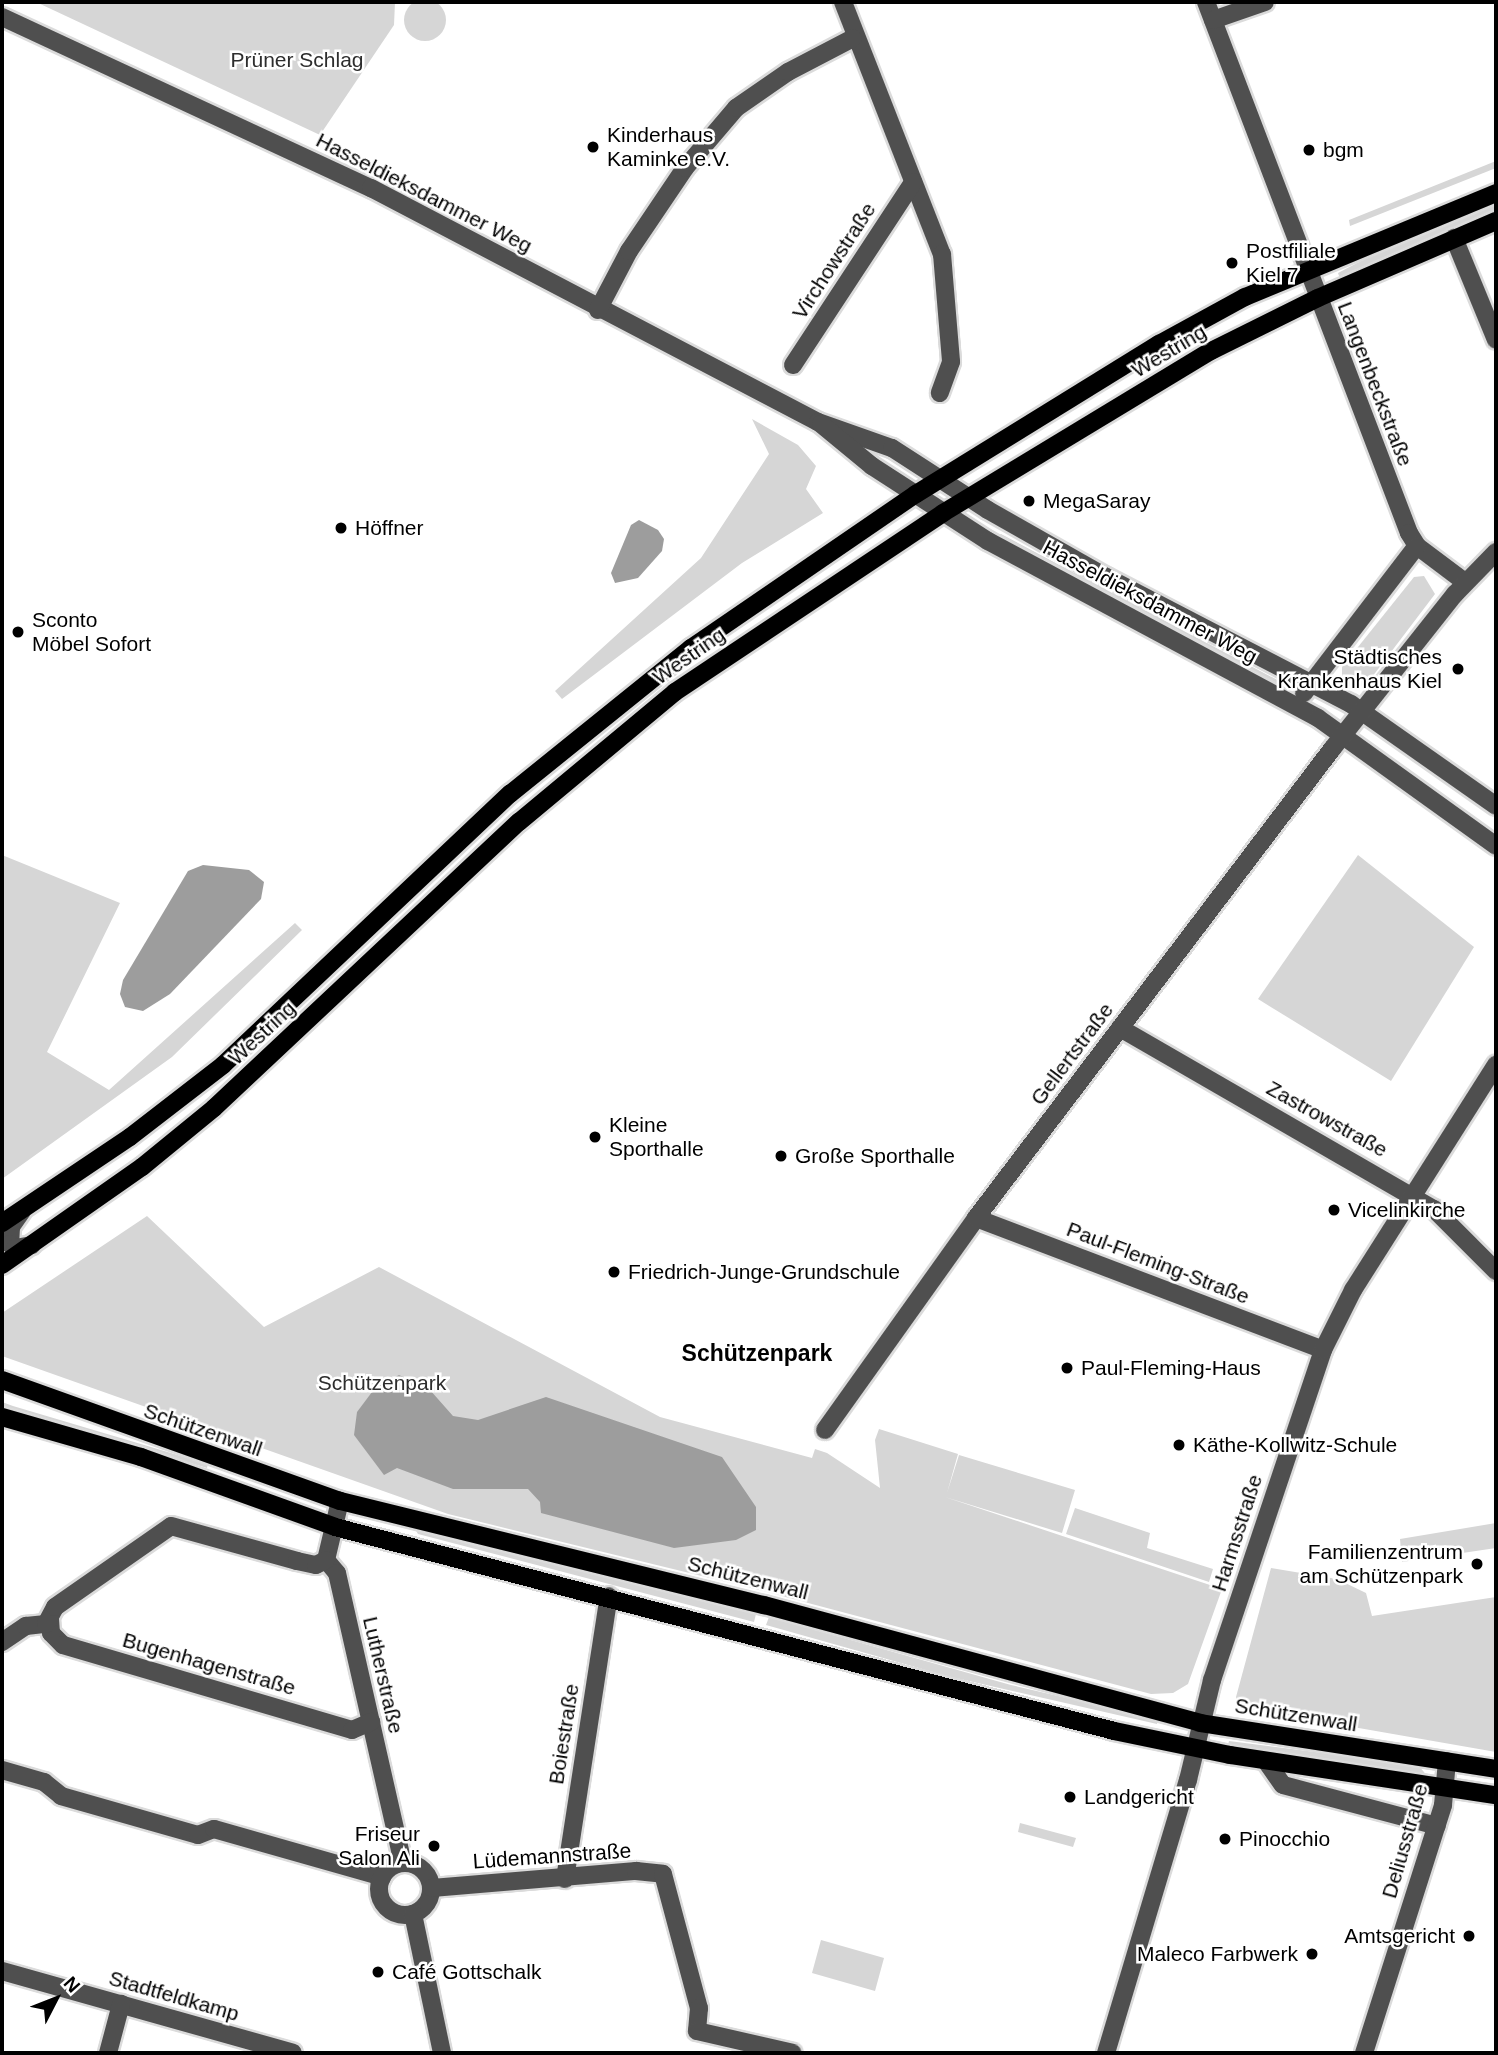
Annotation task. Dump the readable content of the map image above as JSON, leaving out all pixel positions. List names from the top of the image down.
{
  "streets": {
    "main road": ["Westring", "Schützenwall"],
    "street": [
      "Hasseldieksdammer Weg",
      "Virchowstraße",
      "Langenbeckstraße",
      "Gellertstraße",
      "Zastrowstraße",
      "Paul-Fleming-Straße",
      "Harmsstraße",
      "Bugenhagenstraße",
      "Lutherstraße",
      "Boiestraße",
      "Deliusstraße",
      "Lüdemannstraße",
      "Stadtfeldkamp"
    ]
  },
  "crossings": [
    ["Hasseldieksdammer Weg", "Westring"],
    ["Hasseldieksdammer Weg", "Gellertstraße"],
    ["Westring", "Langenbeckstraße"],
    ["Gellertstraße", "Zastrowstraße"],
    ["Gellertstraße", "Paul-Fleming-Straße"],
    ["Zastrowstraße", "Harmsstraße"],
    ["Paul-Fleming-Straße", "Harmsstraße"],
    ["Schützenwall", "Harmsstraße"],
    ["Schützenwall", "Deliusstraße"],
    ["Bugenhagenstraße", "Lutherstraße"],
    ["Lutherstraße", "Lüdemannstraße"],
    ["Boiestraße", "Lüdemannstraße"]
  ],
  "districts": ["Schützenpark"],
  "parks": ["Prüner Schlag", "Schützenpark"],
  "places": [
    "Kinderhaus Kaminke e.V.",
    "bgm",
    "Postfiliale Kiel 7",
    "MegaSaray",
    "Höffner",
    "Sconto Möbel Sofort",
    "Städtisches Krankenhaus Kiel",
    "Kleine Sporthalle",
    "Große Sporthalle",
    "Vicelinkirche",
    "Friedrich-Junge-Grundschule",
    "Paul-Fleming-Haus",
    "Käthe-Kollwitz-Schule",
    "Familienzentrum am Schützenpark",
    "Landgericht",
    "Pinocchio",
    "Friseur Salon Ali",
    "Amtsgericht",
    "Maleco Farbwerk",
    "Café Gottschalk"
  ],
  "north": "top right"
}
